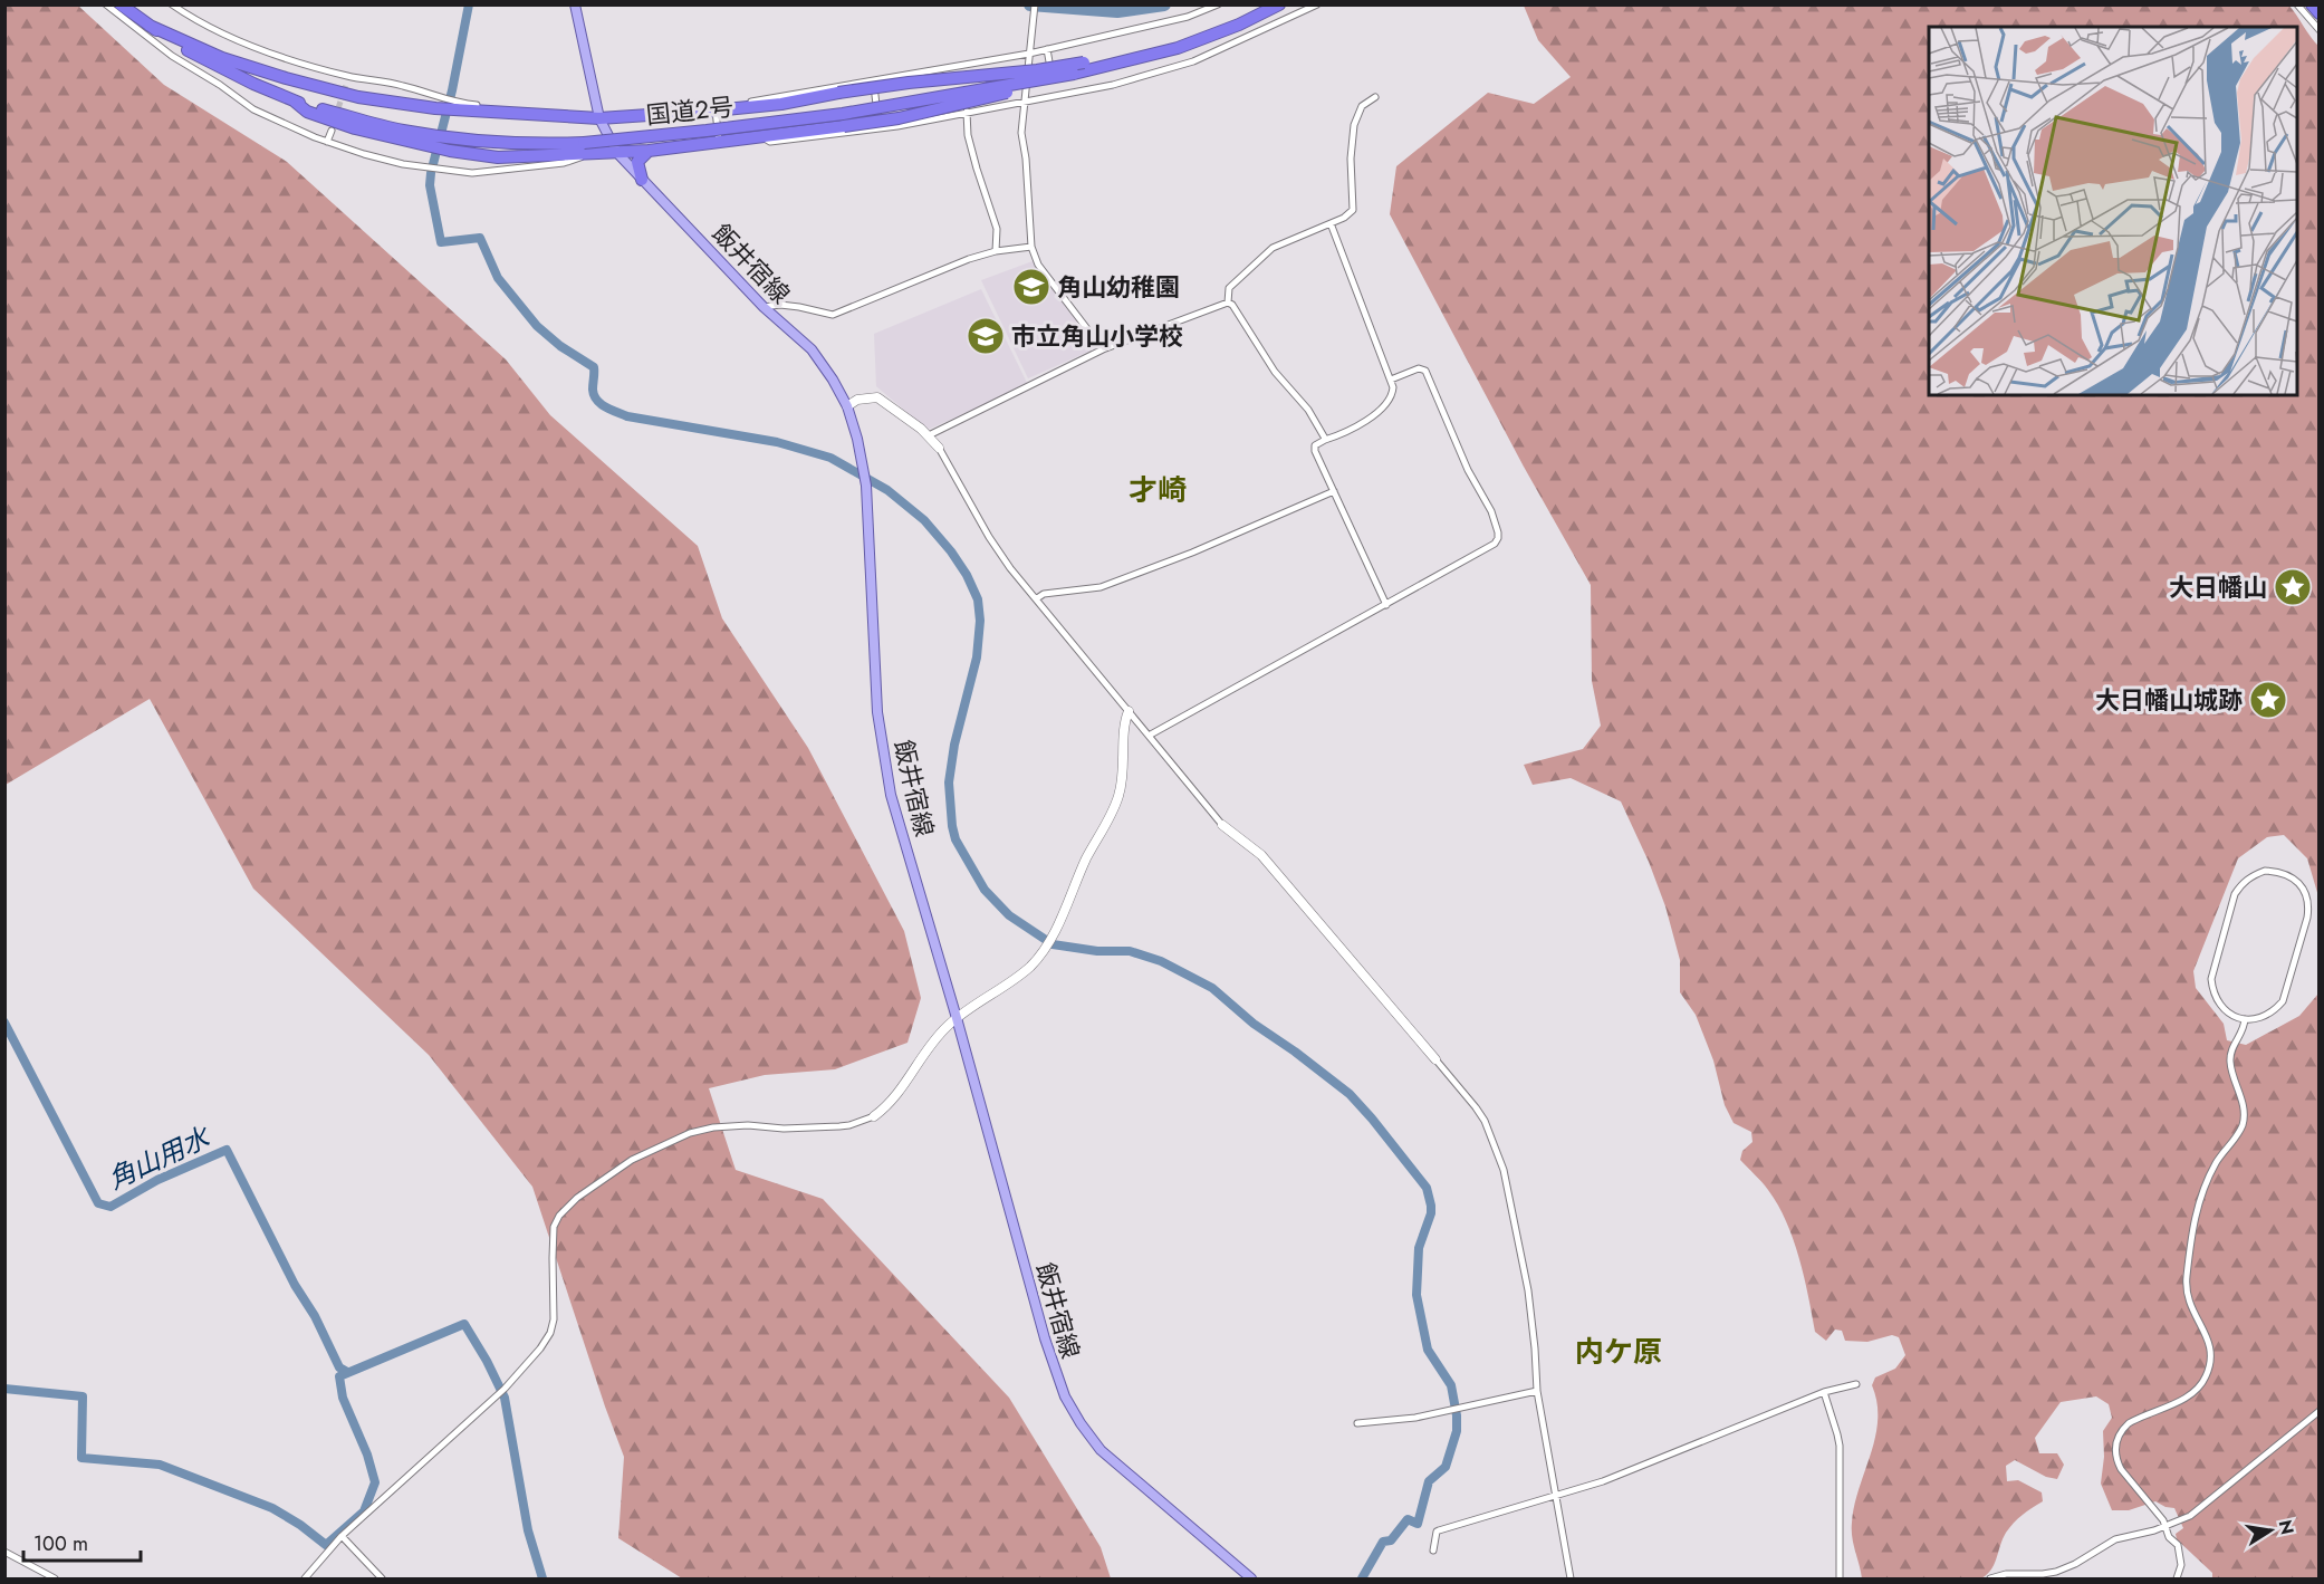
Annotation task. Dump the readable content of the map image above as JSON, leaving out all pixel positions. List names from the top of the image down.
{
  "streets": {
    "highway": ["国道2号"],
    "main road": ["飯井宿線"]
  },
  "districts": ["才崎", "内ケ原"],
  "water": ["角山用水"],
  "places": {
    "school or university": ["角山幼稚園", "市立角山小学校"],
    "place": ["大日幡山", "大日幡山城跡"]
  },
  "scale_bar": "100 m",
  "north": "right"
}
